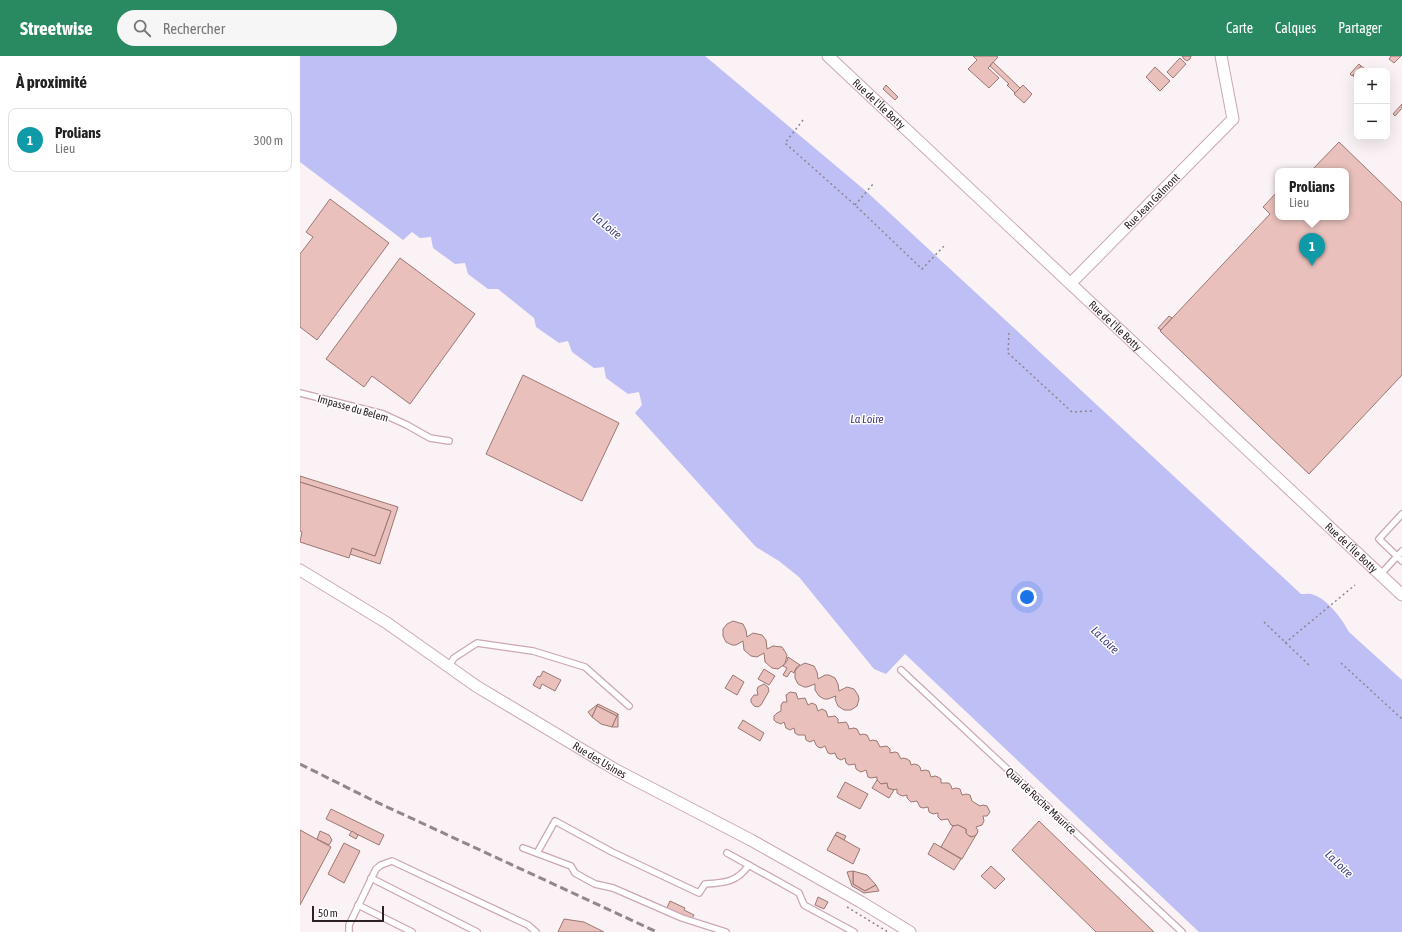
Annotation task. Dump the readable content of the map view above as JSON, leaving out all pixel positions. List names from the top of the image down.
{
  "streets": {
    "street": ["Rue de l'Île Botty", "Rue Jean Galmont", "Rue des Usines"],
    "lane": ["Impasse du Belem", "Quai de Roche Maurice"]
  },
  "crossings": [
    ["Rue de l'Île Botty", "Rue Jean Galmont"]
  ],
  "water": ["La Loire"],
  "scale_bar": "50 m",
  "page": {
    "header": "Streetwise",
    "search": "Rechercher",
    "nav": ["Carte", "Calques", "Partager"],
    "heading": "À proximité",
    "map_buttons": ["+", "−"],
    "list": [
      {
        "mark": "1",
        "name": "Prolians",
        "note": "Lieu",
        "value": "300 m"
      }
    ],
    "popup": ["Prolians", "Lieu"],
    "pins": "1",
    "scale": "50 m"
  }
}
